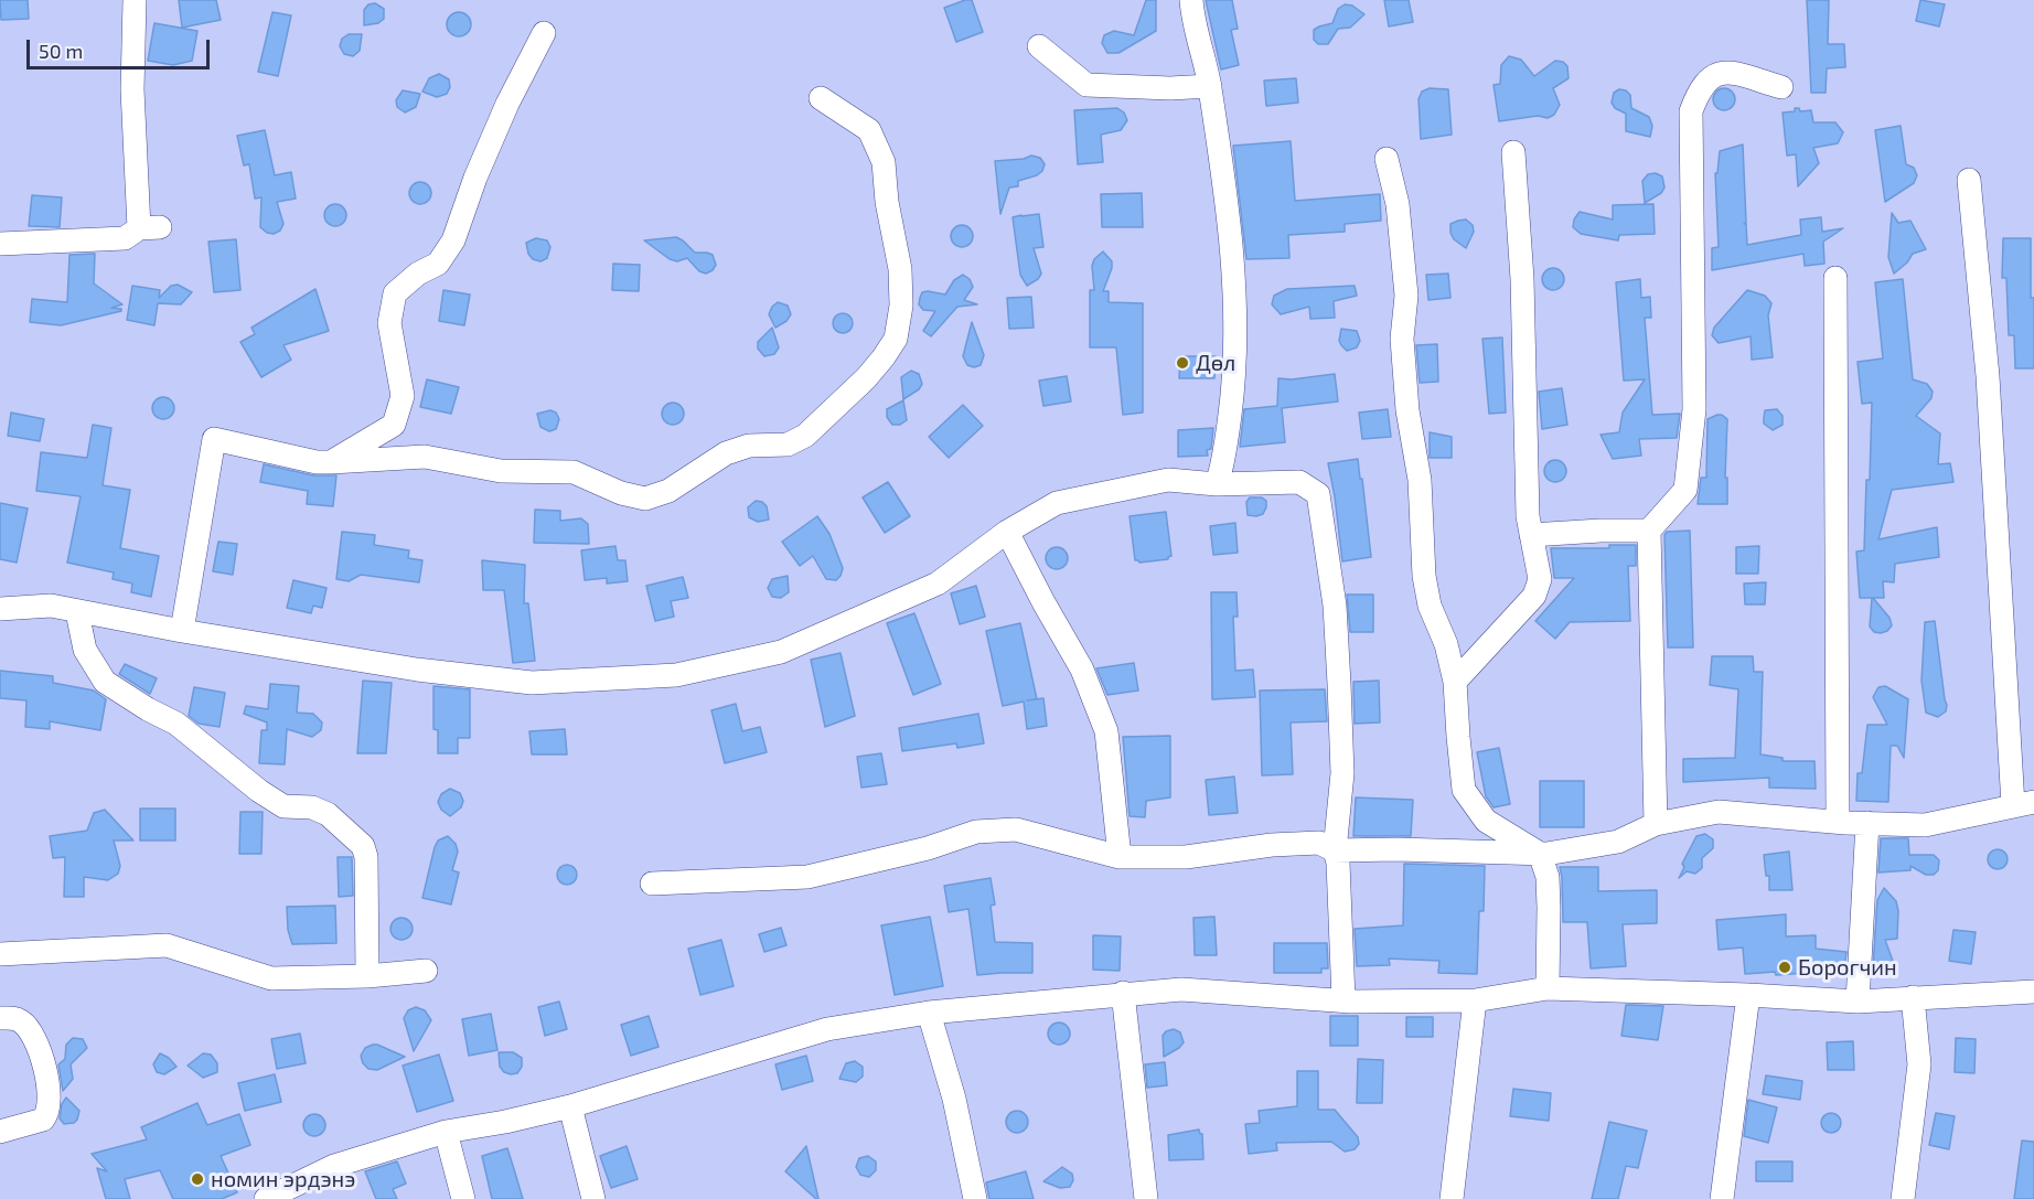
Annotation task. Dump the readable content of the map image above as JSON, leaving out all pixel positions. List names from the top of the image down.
{
  "places": ["Дөл", "Борогчин", "номин эрдэнэ"],
  "scale_bar": "50 m"
}
